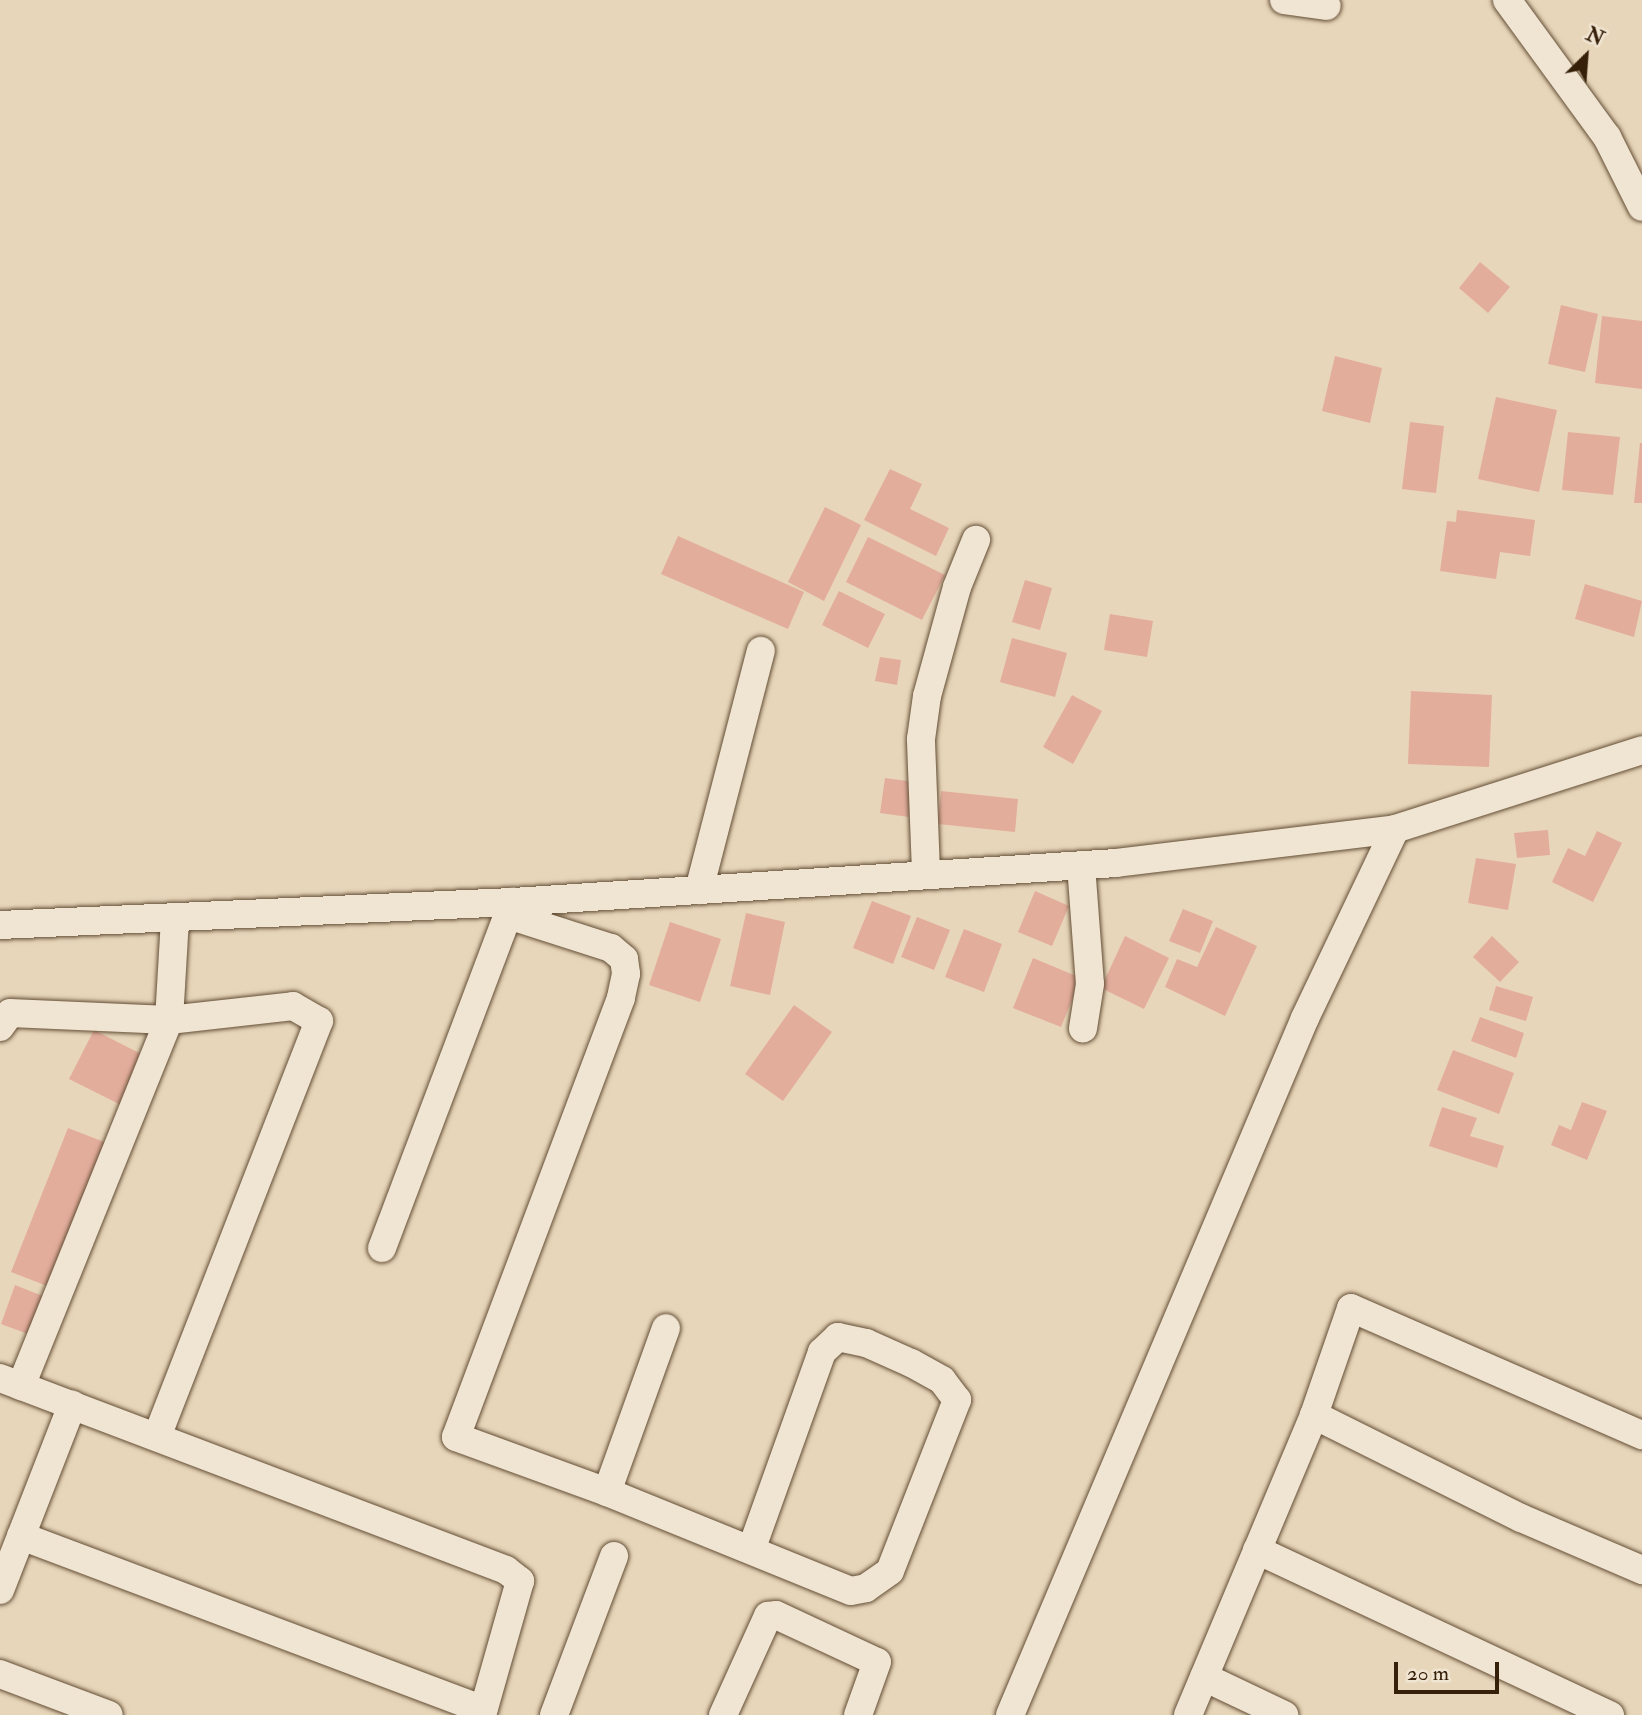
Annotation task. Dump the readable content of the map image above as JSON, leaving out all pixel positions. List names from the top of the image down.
{
  "scale_bar": "20 m",
  "north": "top right"
}
